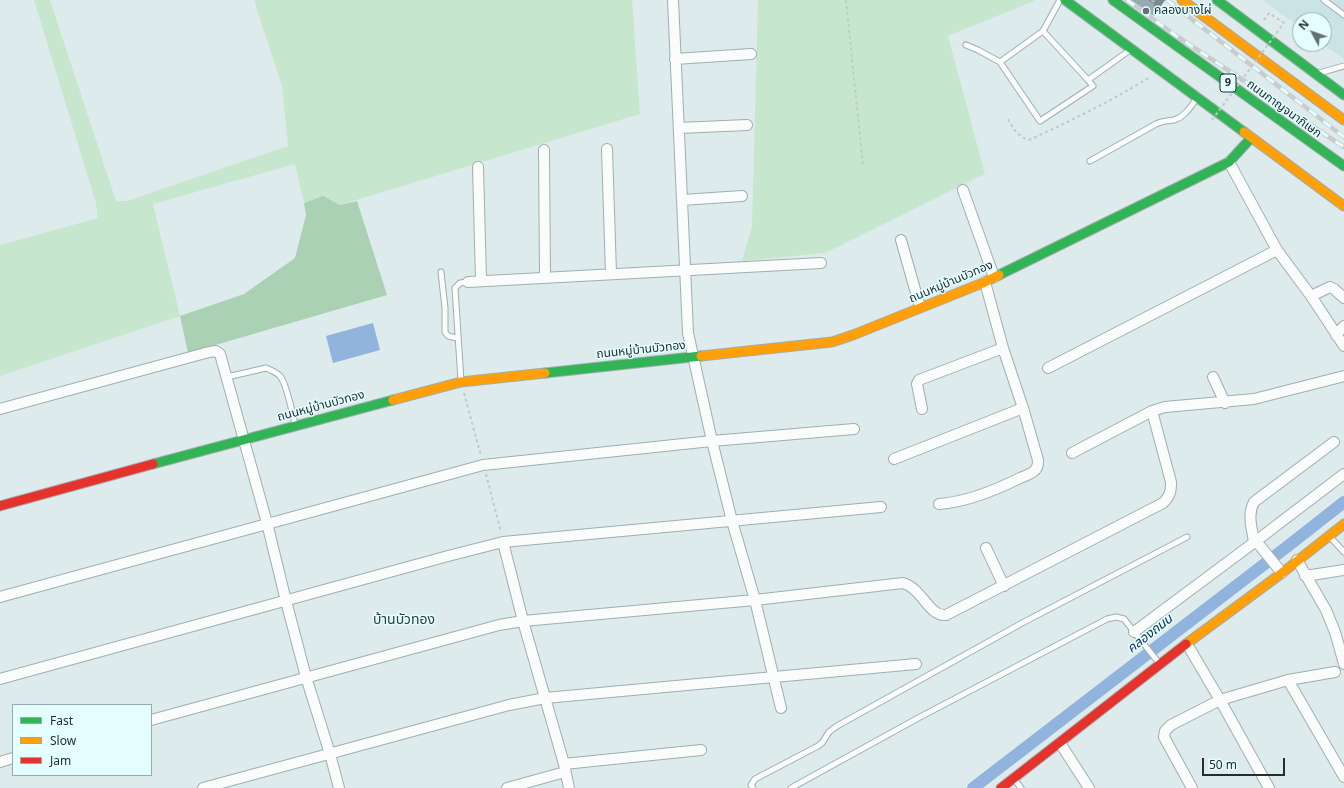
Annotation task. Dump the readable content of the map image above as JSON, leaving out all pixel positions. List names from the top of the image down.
{
  "streets": {
    "main road": ["9", "ถนนกาญจนาภิเษก", "ถนนหมู่บ้านบัวทอง"]
  },
  "districts": ["บ้านบัวทอง"],
  "water": ["คลองถนน"],
  "places": ["คลองบางไผ่"],
  "legend": ["Fast", "Slow", "Jam"],
  "scale_bar": "50 m",
  "north": "top left"
}
